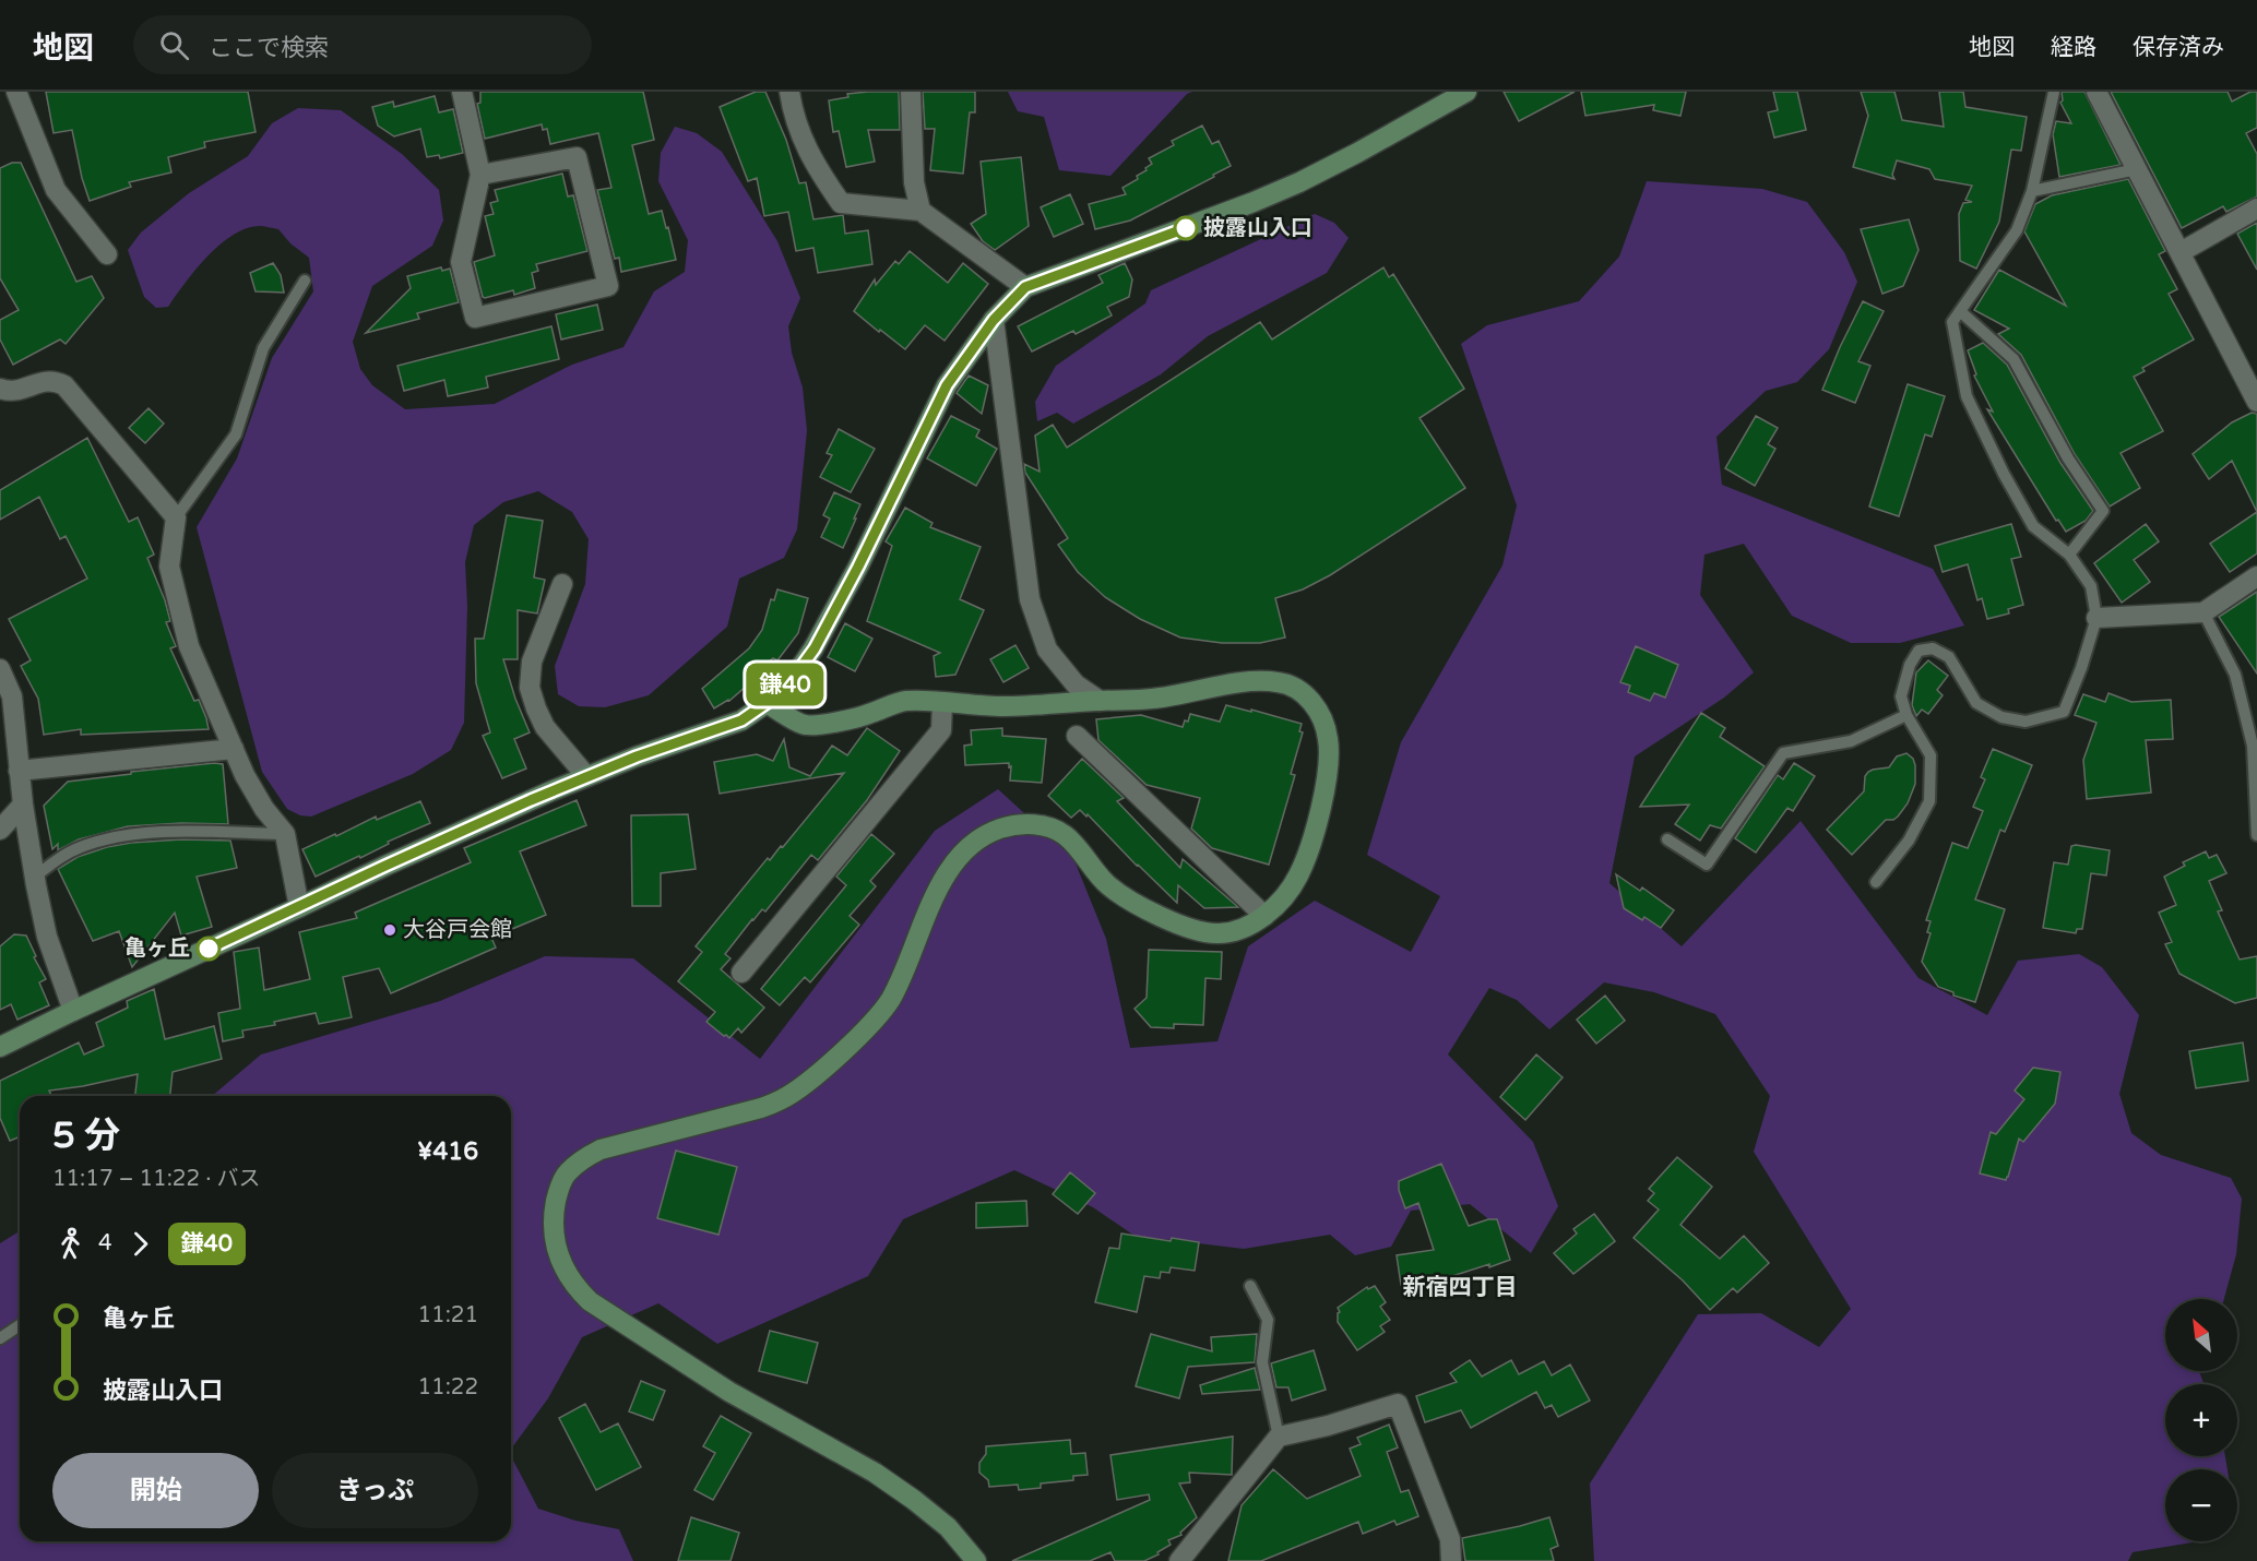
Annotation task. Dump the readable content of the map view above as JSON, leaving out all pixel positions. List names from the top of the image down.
{
  "districts": ["新宿四丁目"],
  "places": ["披露山入口", "大谷戸会館", "亀ヶ丘"],
  "lines": ["bus line 鎌40"],
  "north": "top left",
  "page": {
    "header": "地図",
    "search": "ここで検索",
    "nav": ["地図", "経路", "保存済み"],
    "on_map": "鎌40",
    "heading": ["5 分", "11:17 – 11:22 · バス", "¥416"],
    "legs": ["4", "鎌40"],
    "list": [
      {
        "name": "亀ヶ丘",
        "value": "11:21"
      },
      {
        "name": "披露山入口",
        "value": "11:22"
      }
    ],
    "map_buttons": ["+", "−"],
    "buttons": ["開始", "きっぷ"]
  }
}
